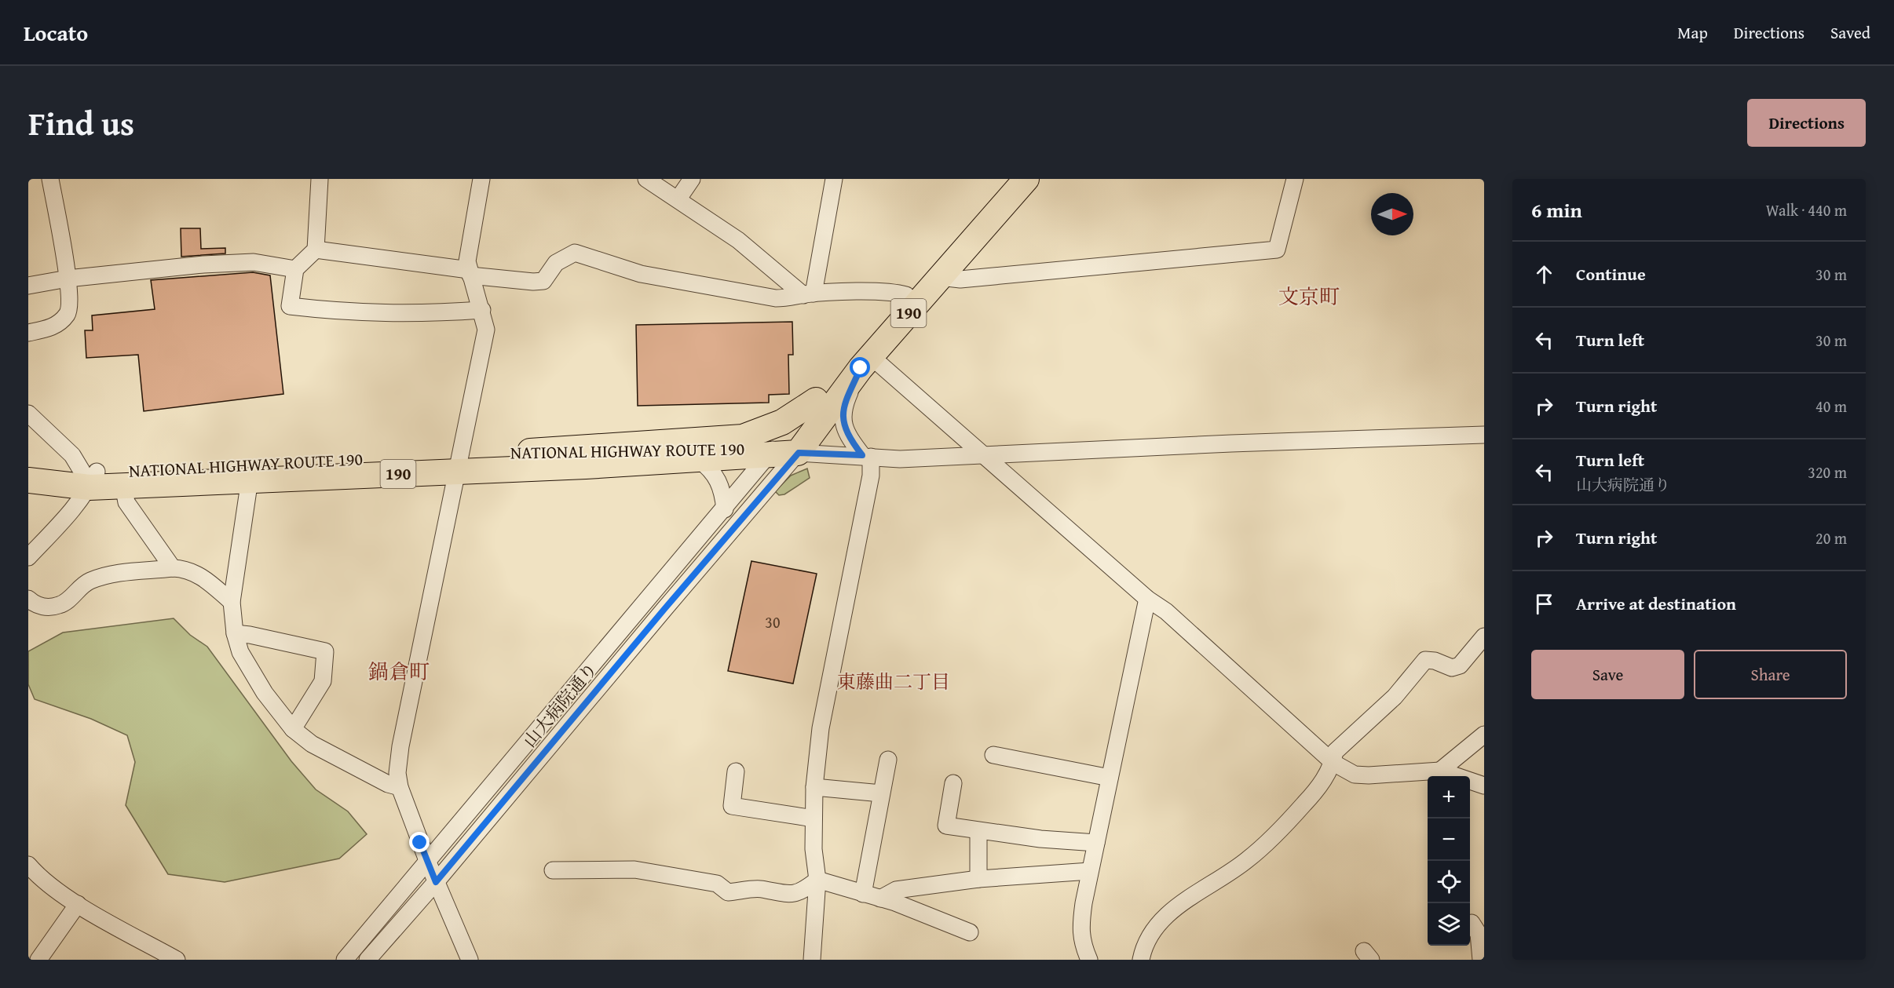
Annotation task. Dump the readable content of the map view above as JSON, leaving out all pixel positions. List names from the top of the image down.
{
  "streets": {
    "highway": ["190", "NATIONAL HIGHWAY ROUTE 190"],
    "street": ["山大病院通り"]
  },
  "crossings": [
    ["190", "NATIONAL HIGHWAY ROUTE 190"],
    ["190", "山大病院通り"],
    ["NATIONAL HIGHWAY ROUTE 190", "山大病院通り"]
  ],
  "districts": ["文京町", "鍋倉町", "東藤曲二丁目"],
  "house_numbers": ["30"],
  "north": "right",
  "page": {
    "header": "Locato",
    "nav": ["Map", "Directions", "Saved"],
    "title": "Find us",
    "buttons": [
      "Directions",
      ["Save", "Share"]
    ],
    "heading": ["6 min", "Walk · 440 m"],
    "list": [
      ["Continue", "30 m"],
      ["Turn left", "30 m"],
      ["Turn right", "40 m"],
      ["Turn left", "山大病院通り", "320 m"],
      ["Turn right", "20 m"],
      "Arrive at destination"
    ],
    "map_buttons": ["+", "−"]
  }
}
